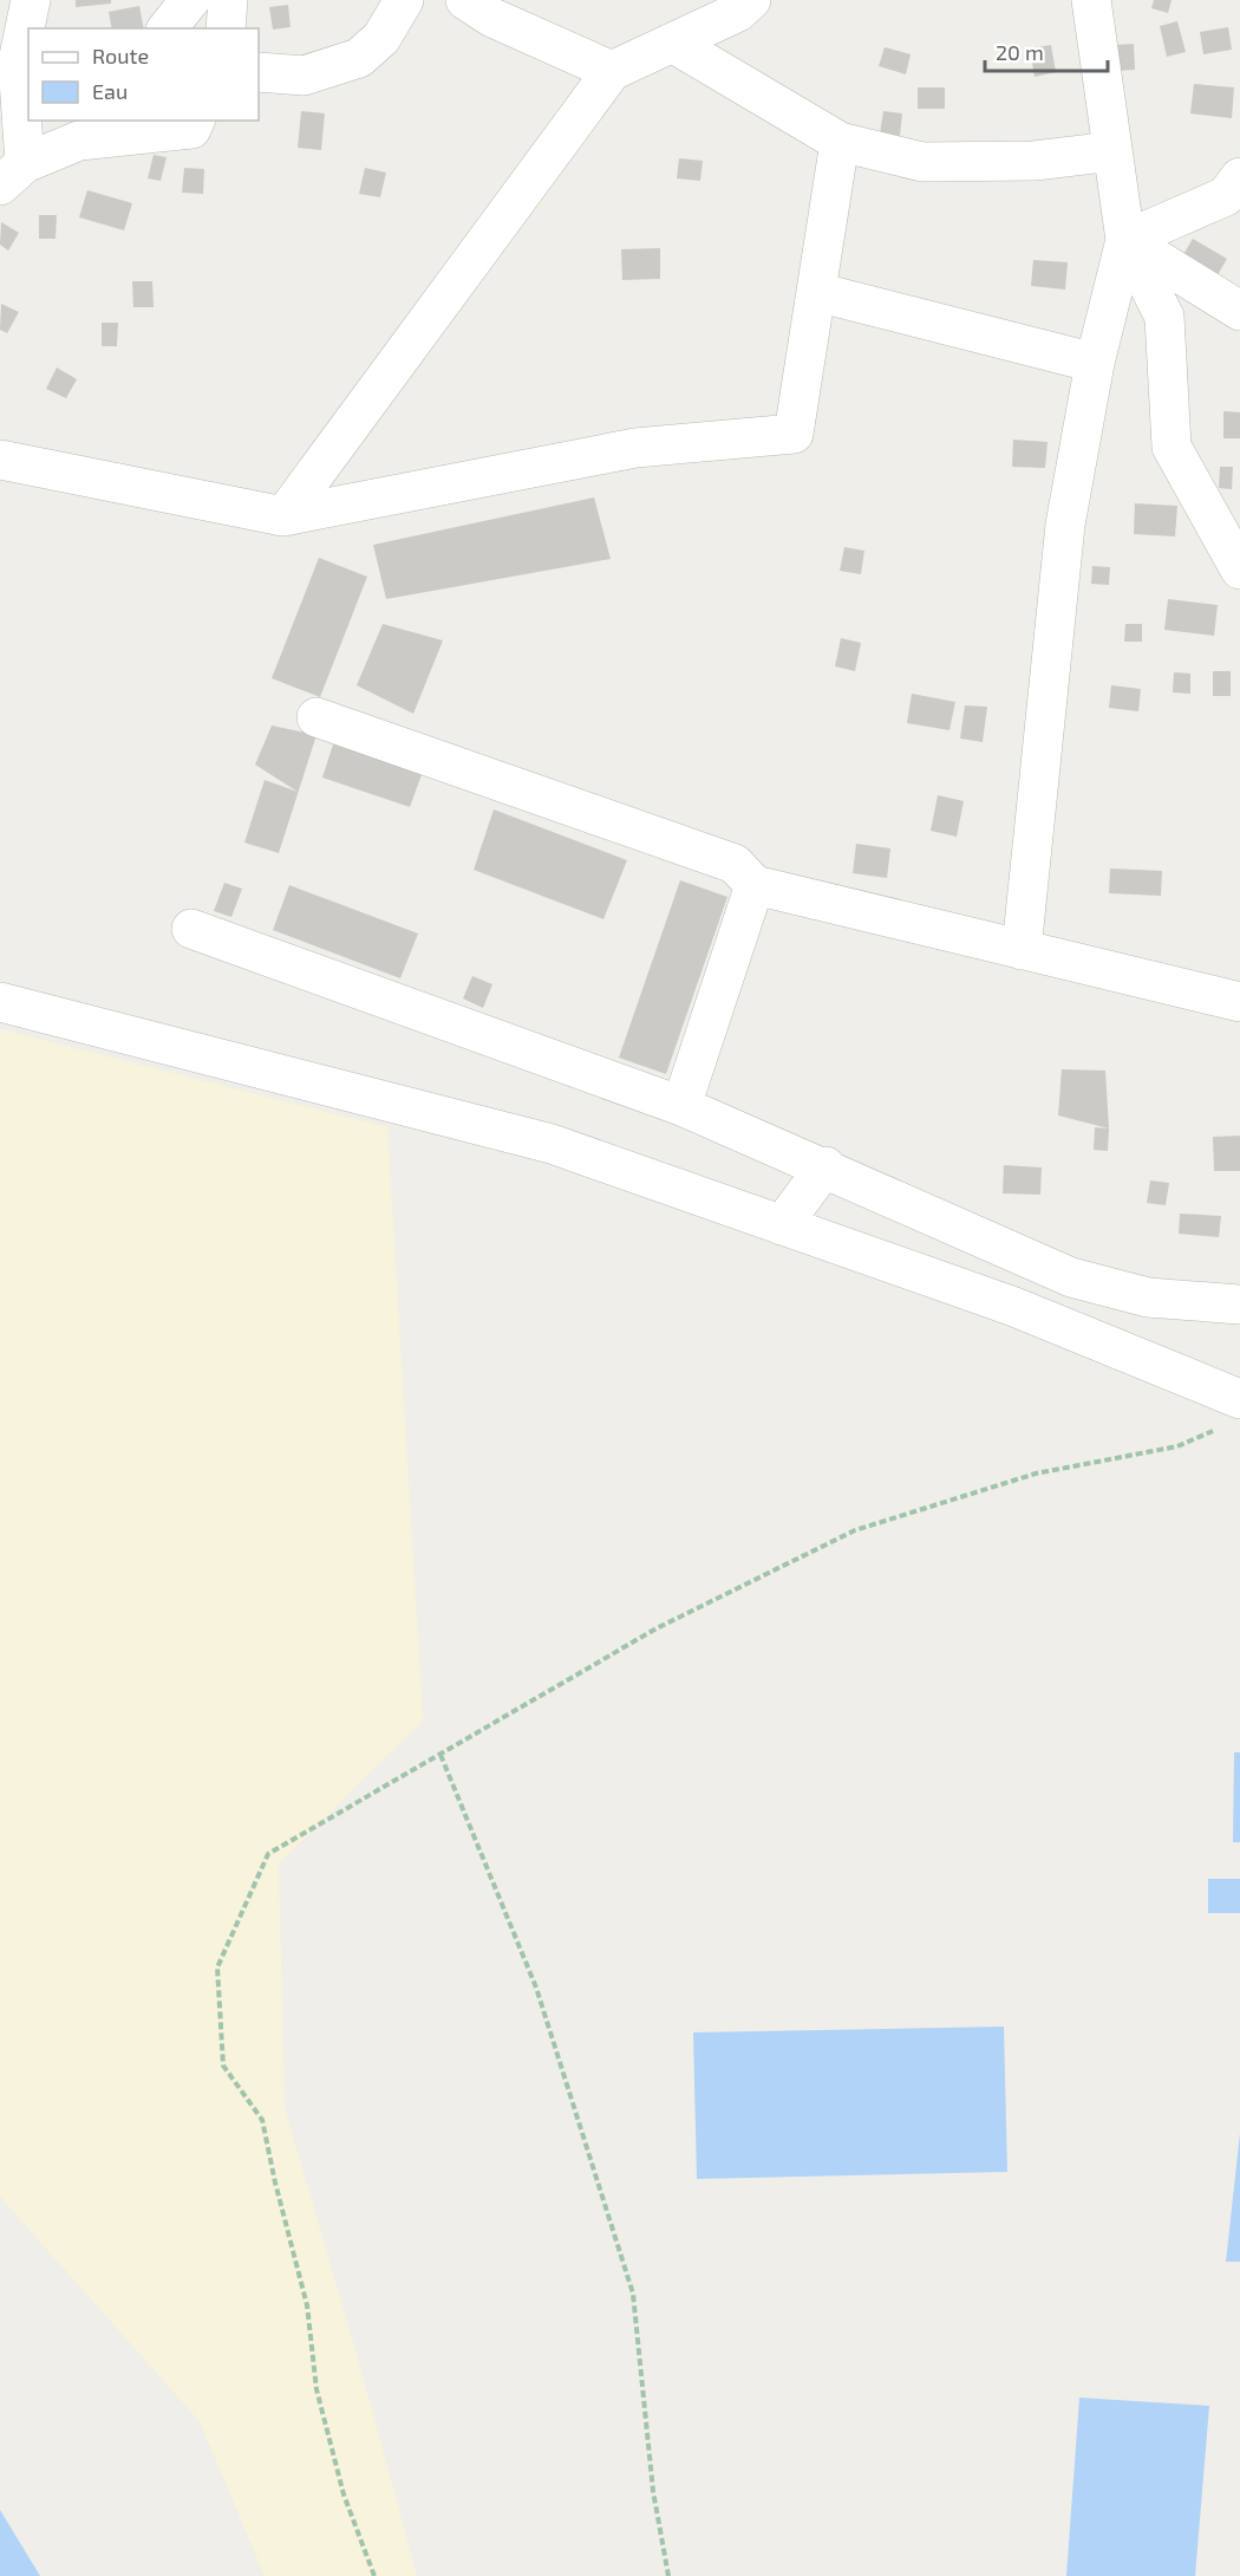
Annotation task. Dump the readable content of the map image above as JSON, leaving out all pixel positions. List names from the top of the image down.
{
  "legend": ["Route", "Eau"],
  "scale_bar": "20 m"
}
